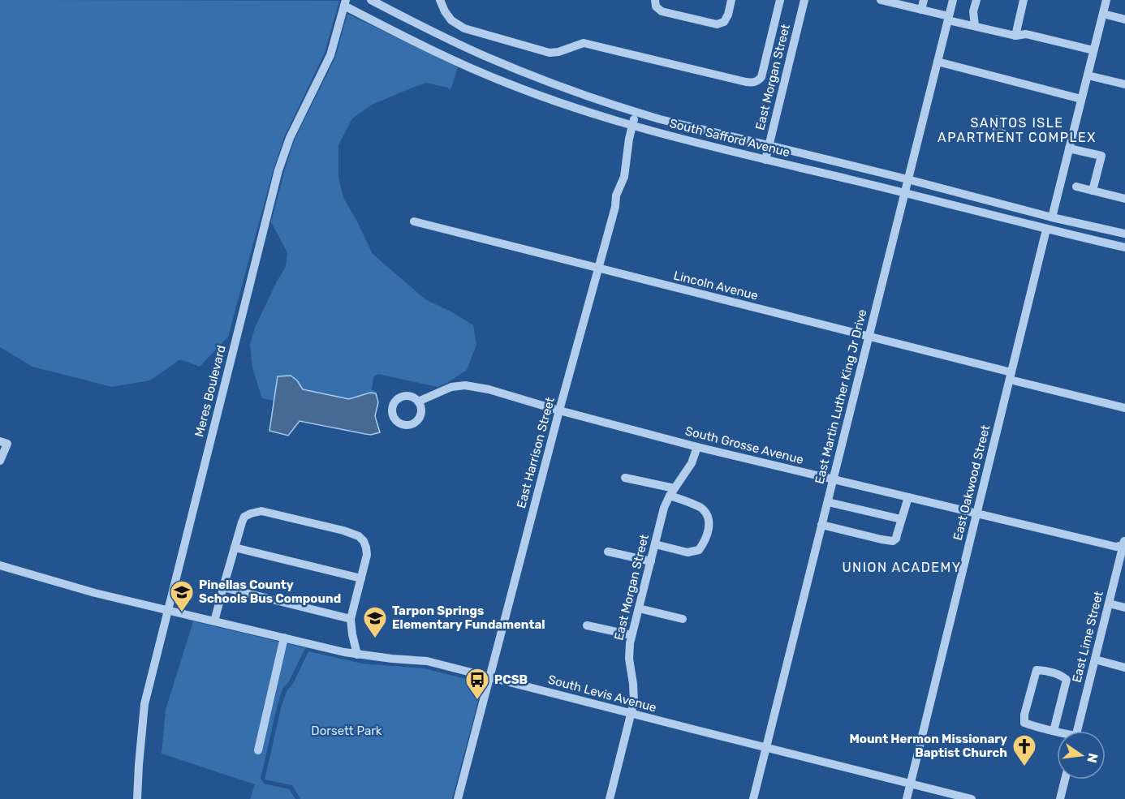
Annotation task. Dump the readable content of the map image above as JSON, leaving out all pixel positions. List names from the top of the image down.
{
  "streets": {
    "street": [
      "East Morgan Street",
      "South Safford Avenue",
      "Lincoln Avenue",
      "Meres Boulevard",
      "East Martin Luther King Jr Drive",
      "South Grosse Avenue",
      "East Harrison Street",
      "East Oakwood Street",
      "East Lime Street",
      "South Levis Avenue"
    ]
  },
  "crossings": [
    ["East Morgan Street", "South Safford Avenue"],
    ["East Morgan Street", "South Grosse Avenue"],
    ["East Morgan Street", "South Levis Avenue"],
    ["South Safford Avenue", "Meres Boulevard"],
    ["South Safford Avenue", "East Martin Luther King Jr Drive"],
    ["South Safford Avenue", "East Harrison Street"],
    ["South Safford Avenue", "East Oakwood Street"],
    ["Lincoln Avenue", "East Martin Luther King Jr Drive"],
    ["Lincoln Avenue", "East Harrison Street"],
    ["Lincoln Avenue", "East Oakwood Street"],
    ["Meres Boulevard", "South Levis Avenue"],
    ["East Martin Luther King Jr Drive", "South Grosse Avenue"],
    ["East Martin Luther King Jr Drive", "South Levis Avenue"],
    ["South Grosse Avenue", "East Harrison Street"],
    ["South Grosse Avenue", "East Oakwood Street"],
    ["South Grosse Avenue", "East Lime Street"],
    ["East Harrison Street", "South Levis Avenue"],
    ["East Oakwood Street", "South Levis Avenue"]
  ],
  "districts": ["SANTOS ISLE APARTMENT COMPLEX", "UNION ACADEMY"],
  "parks": ["Dorsett Park"],
  "places": {
    "school or university": ["Pinellas County Schools Bus Compound", "Tarpon Springs Elementary Fundamental"],
    "bus stop": ["PCSB"],
    "church": ["Mount Hermon Missionary Baptist Church"]
  },
  "north": "right"
}
